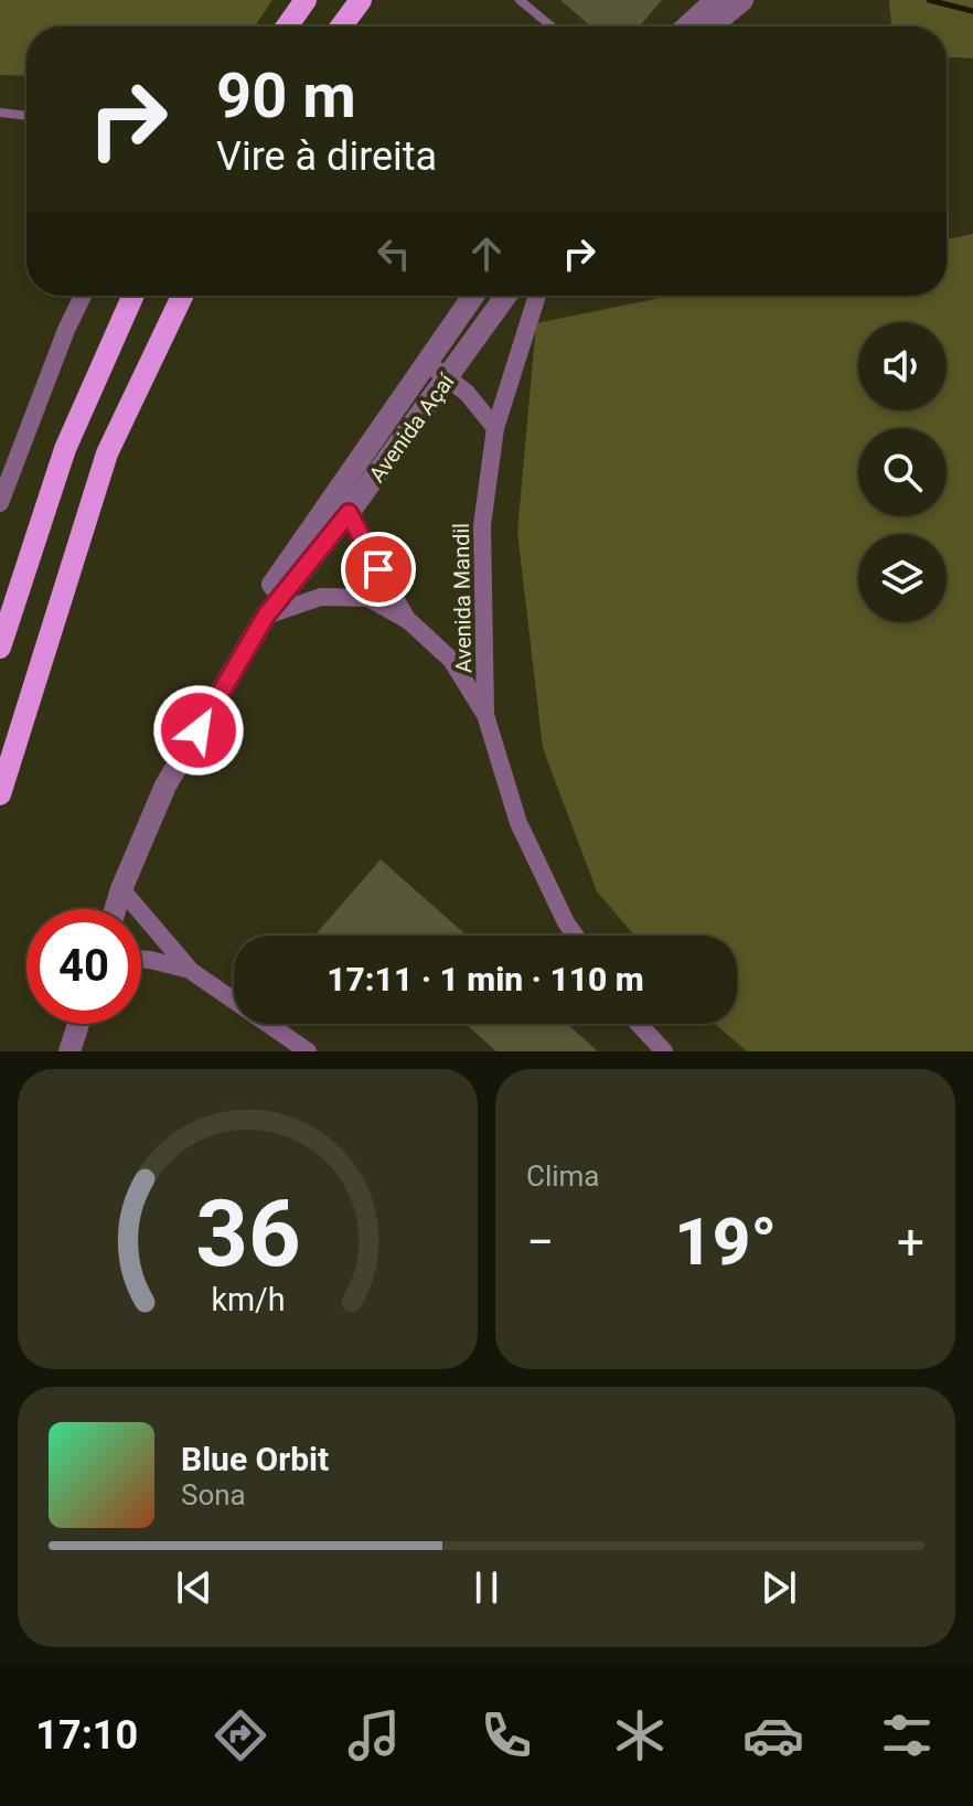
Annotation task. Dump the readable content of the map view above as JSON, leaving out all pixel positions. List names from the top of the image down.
{
  "streets": {
    "street": ["Avenida Açaí", "Avenida Mandil"]
  },
  "crossings": [
    ["Avenida Açaí", "Avenida Mandil"]
  ],
  "page": {
    "turn": ["90 m", "Vire à direita"],
    "limit": "40",
    "trip": "17:11 · 1 min · 110 m",
    "tile": "Clima",
    "heat": ["−", "19°", "+"],
    "song": ["Blue Orbit", "Sona"],
    "tabs": "17:10",
    "gauge": ["36", "km/h"]
  }
}
